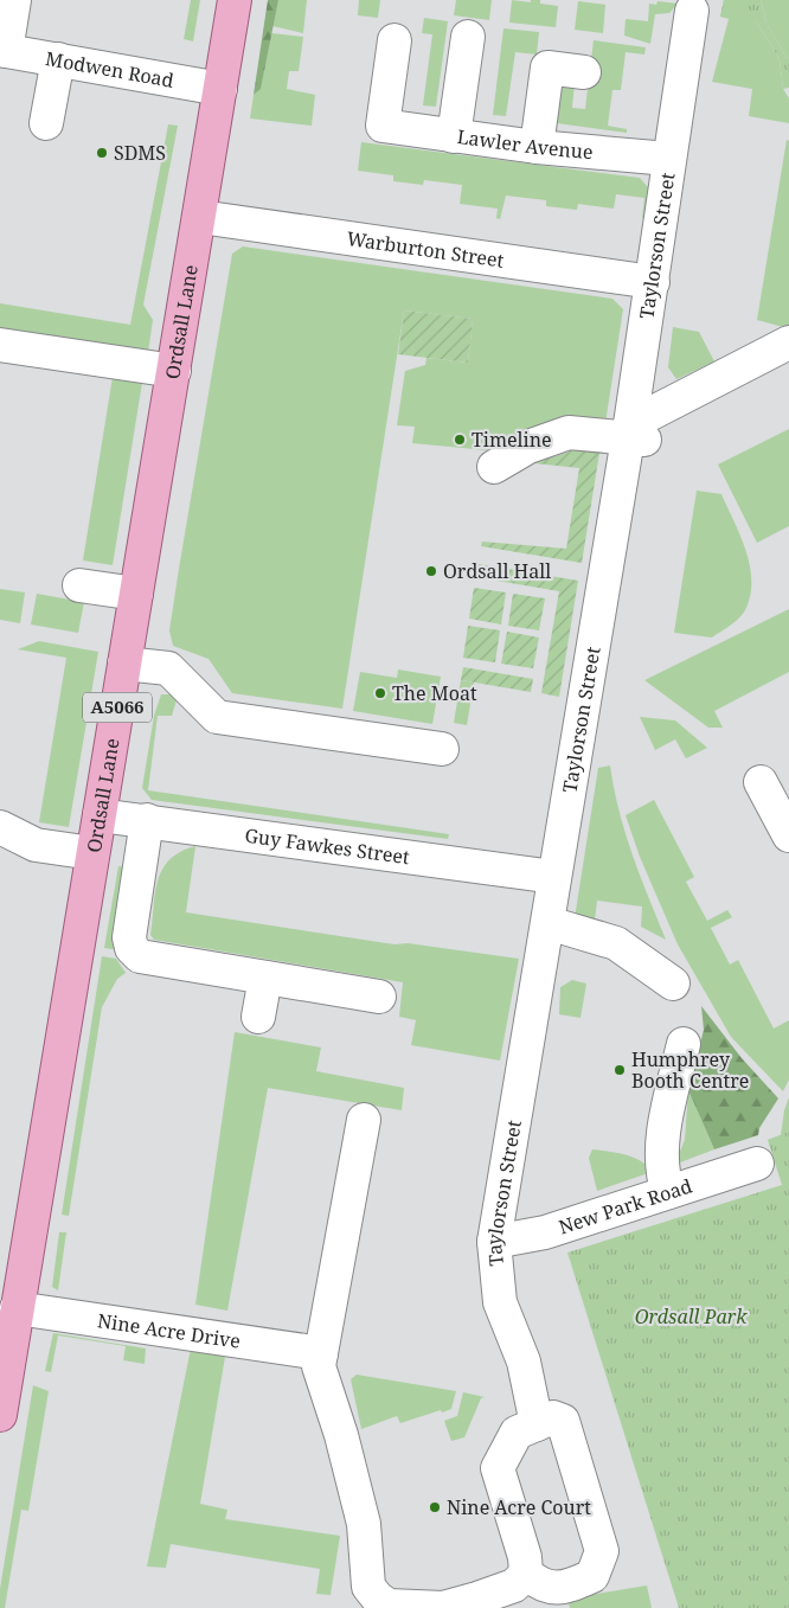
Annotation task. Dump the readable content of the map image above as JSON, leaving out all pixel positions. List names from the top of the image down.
{
  "streets": {
    "main road": ["Ordsall Lane", "A5066"],
    "street": [
      "Modwen Road",
      "Lawler Avenue",
      "Taylorson Street",
      "Warburton Street",
      "Guy Fawkes Street",
      "New Park Road",
      "Nine Acre Drive"
    ]
  },
  "crossings": [
    ["Modwen Road", "Ordsall Lane"],
    ["Lawler Avenue", "Taylorson Street"],
    ["Taylorson Street", "Warburton Street"],
    ["Taylorson Street", "Guy Fawkes Street"],
    ["Taylorson Street", "New Park Road"],
    ["Warburton Street", "Ordsall Lane"],
    ["Ordsall Lane", "Guy Fawkes Street"],
    ["Ordsall Lane", "Nine Acre Drive"]
  ],
  "parks": ["Ordsall Park"],
  "places": [
    "SDMS",
    "Timeline",
    "Ordsall Hall",
    "The Moat",
    "Humphrey Booth Centre",
    "Nine Acre Court"
  ]
}
